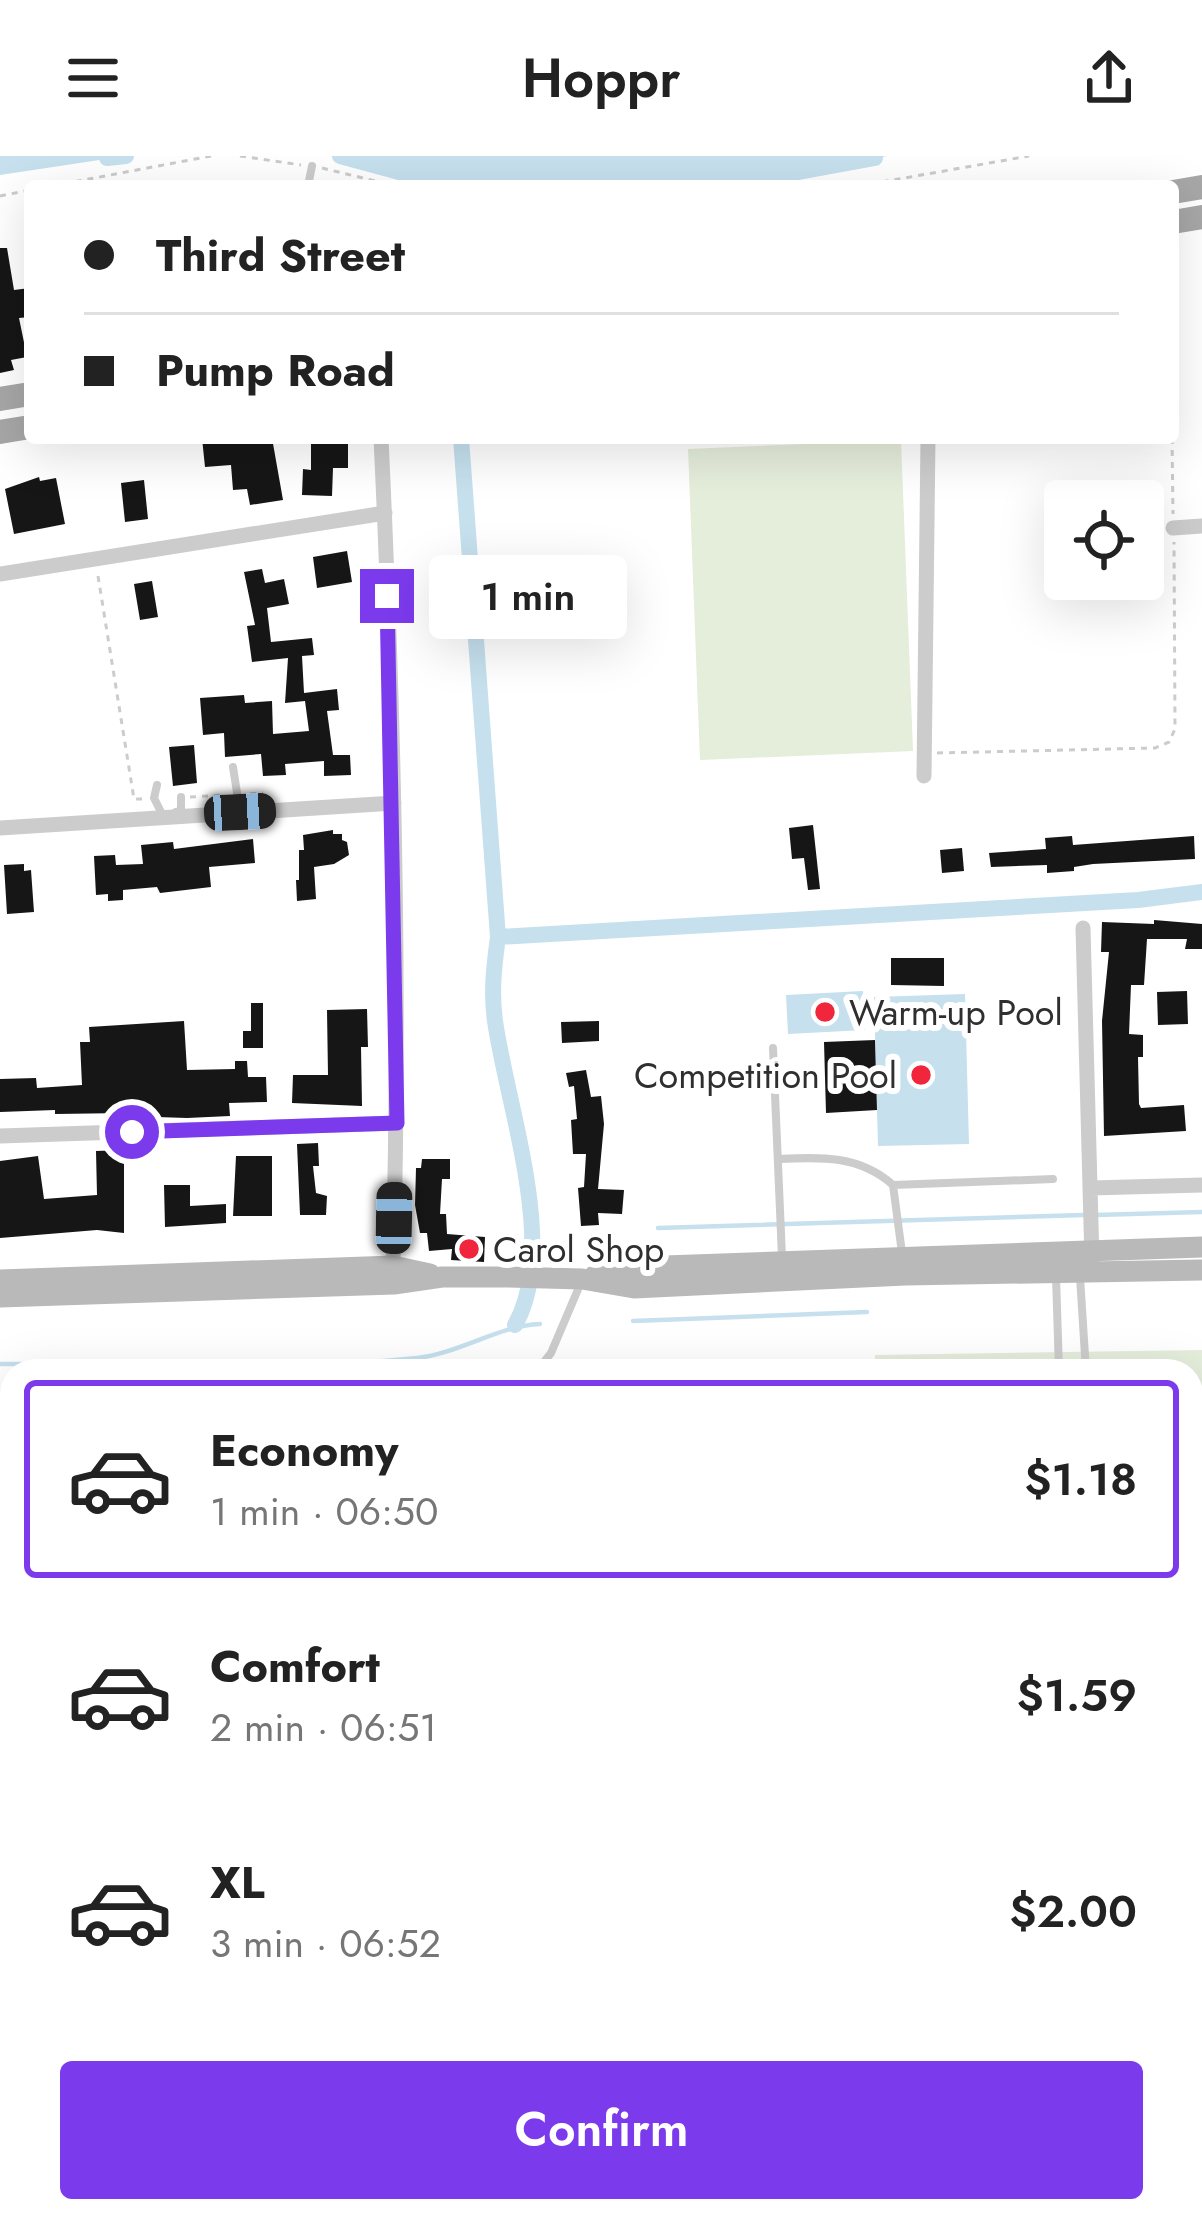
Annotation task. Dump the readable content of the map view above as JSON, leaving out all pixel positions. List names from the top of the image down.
{
  "places": ["Warm-up Pool", "Competition Pool", "Carol Shop"],
  "page": {
    "header": "Hoppr",
    "banner": ["Third Street", "Pump Road"],
    "bubble": "1 min",
    "list": [
      {
        "name": "Economy",
        "note": "1 min · 06:50",
        "value": "$1.18"
      },
      {
        "name": "Comfort",
        "note": "2 min · 06:51",
        "value": "$1.59"
      },
      {
        "name": "XL",
        "note": "3 min · 06:52",
        "value": "$2.00"
      }
    ],
    "buttons": "Confirm"
  }
}
